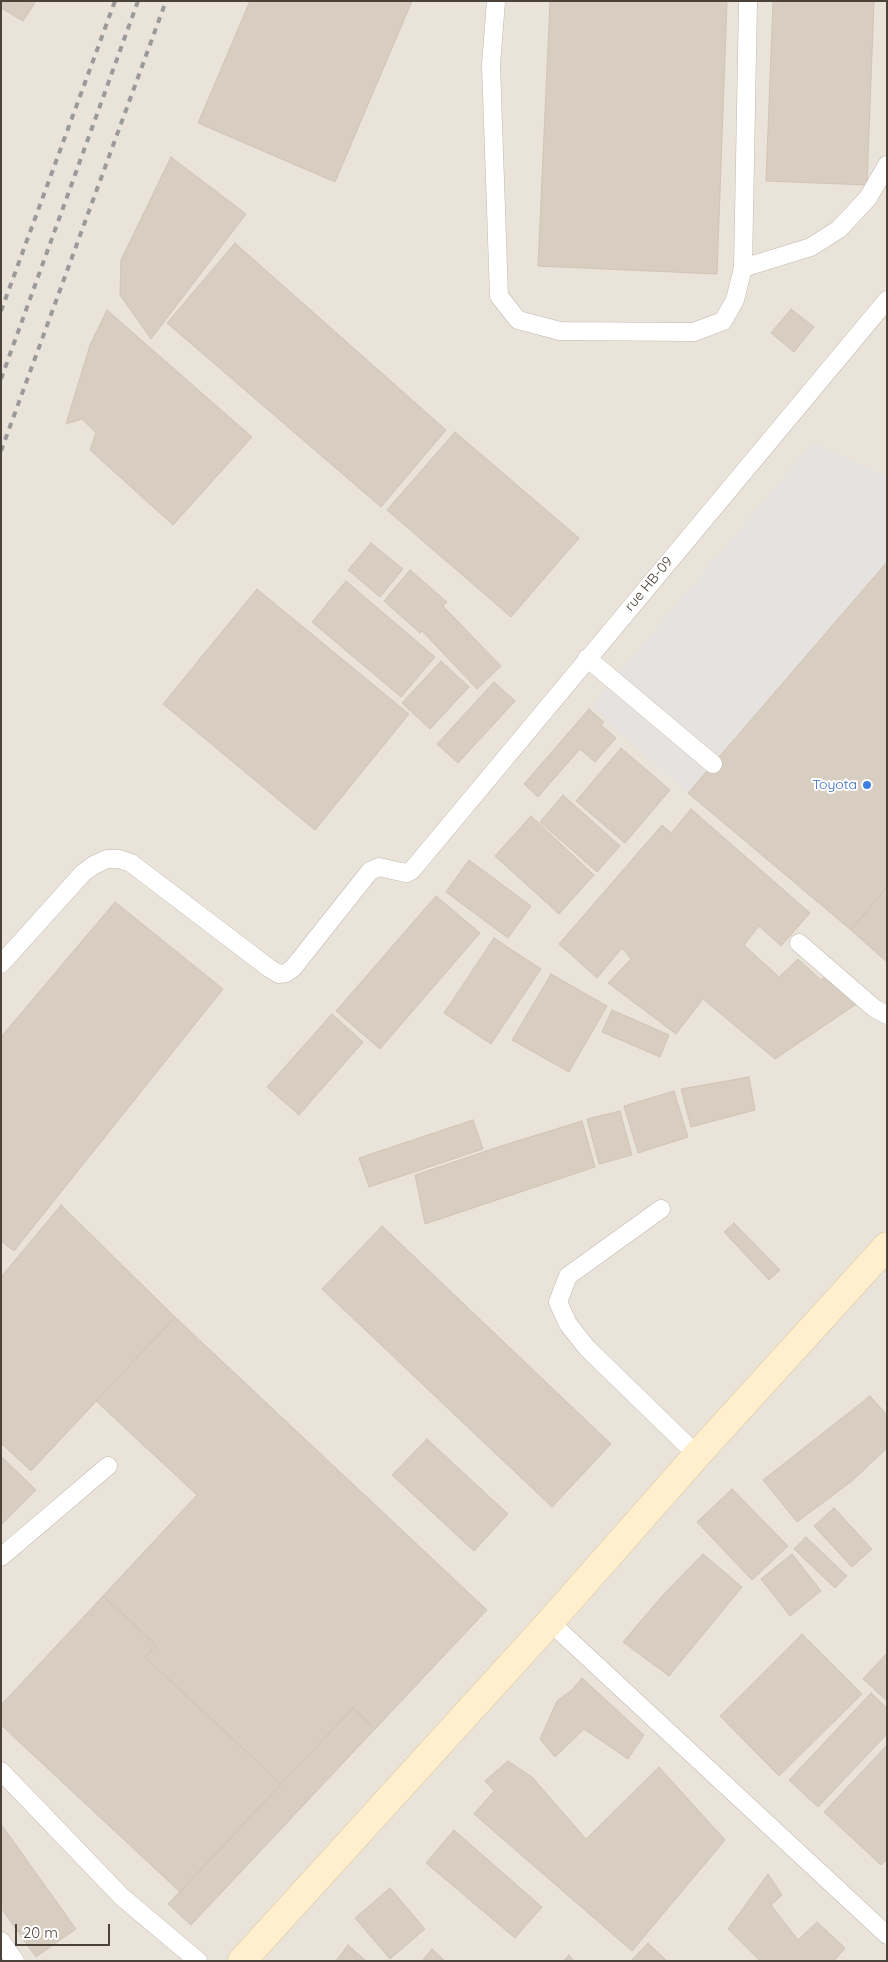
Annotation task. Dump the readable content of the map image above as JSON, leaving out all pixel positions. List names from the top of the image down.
{
  "streets": {
    "lane": ["rue HB-09"]
  },
  "places": ["Toyota"],
  "scale_bar": "20 m"
}
